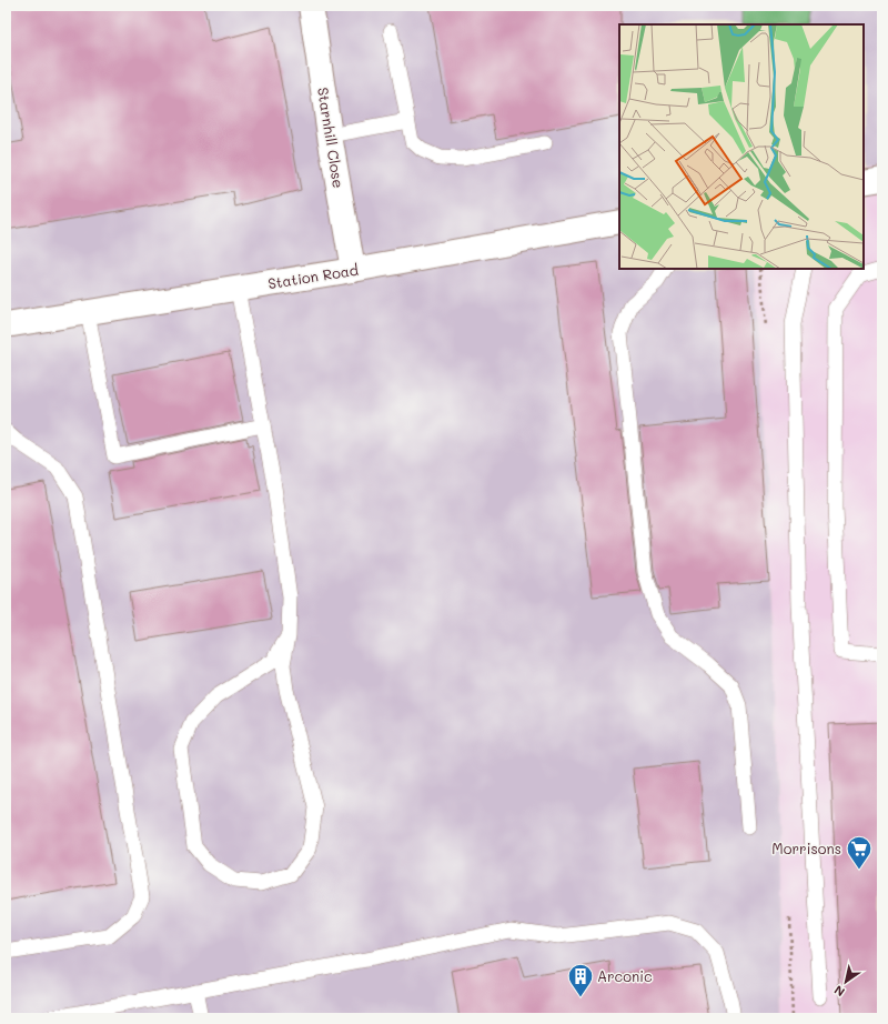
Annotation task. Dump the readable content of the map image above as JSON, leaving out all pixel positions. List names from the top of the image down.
{
  "streets": {
    "street": ["Starnhill Close", "Station Road"]
  },
  "crossings": [
    ["Starnhill Close", "Station Road"]
  ],
  "places": {
    "supermarket": ["Morrisons"],
    "building": ["Arconic"]
  },
  "north": "bottom left"
}
